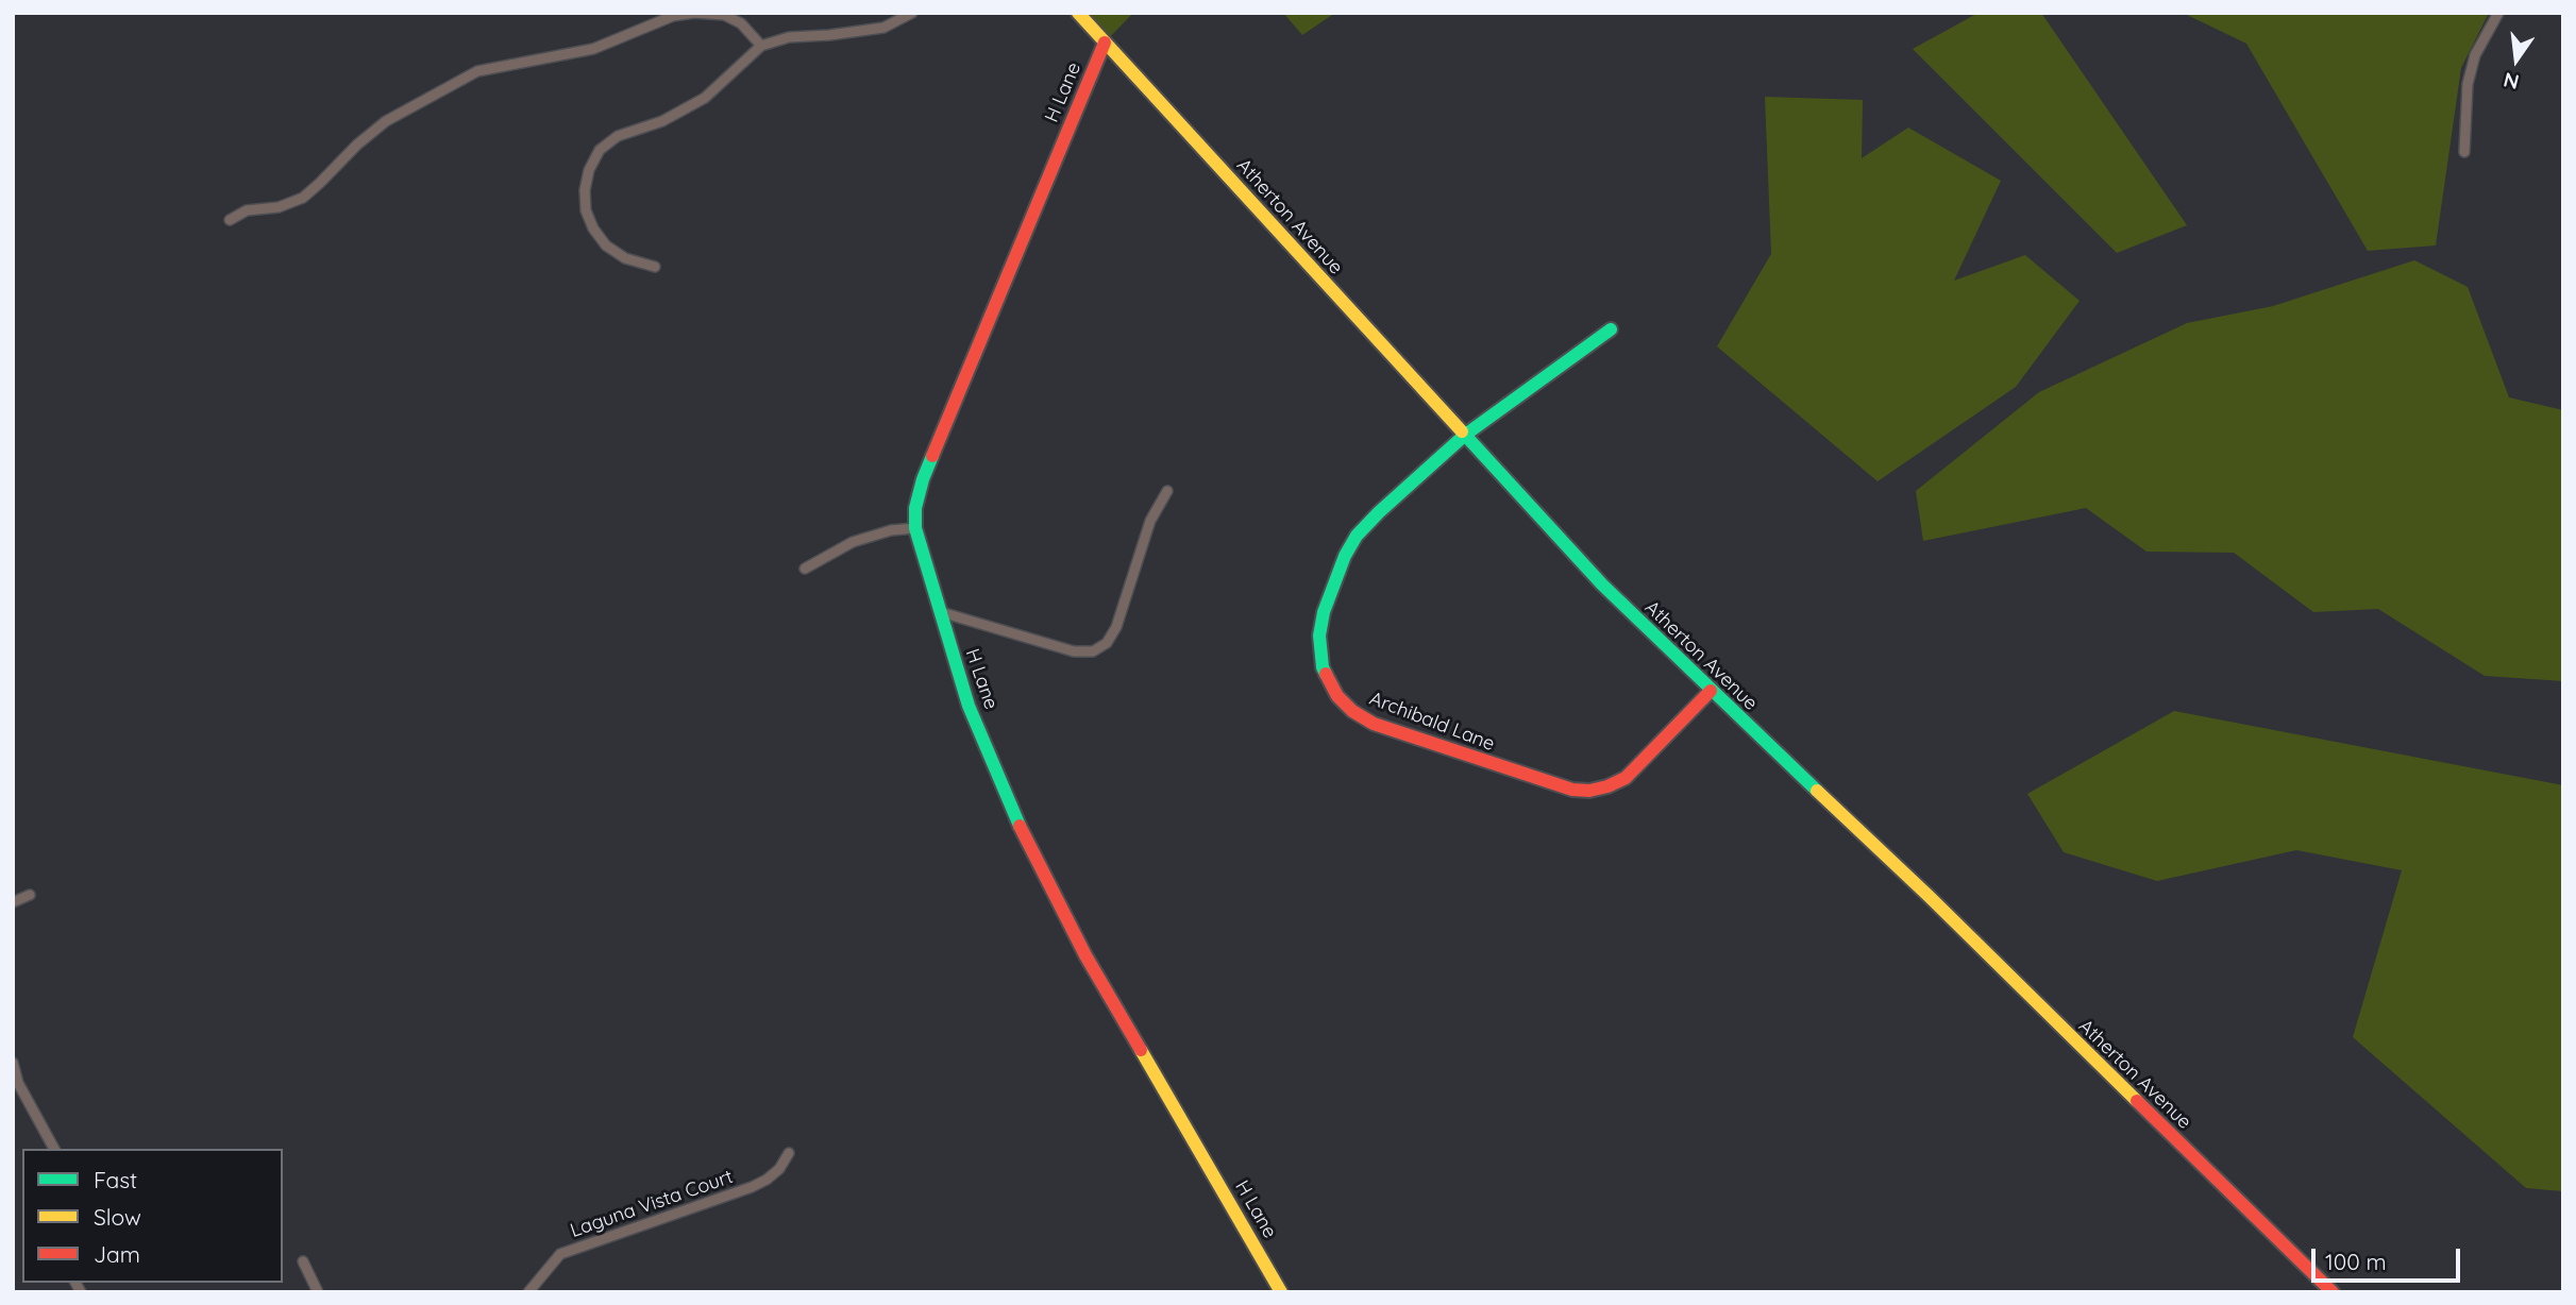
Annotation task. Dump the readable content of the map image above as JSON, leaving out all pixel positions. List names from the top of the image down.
{
  "streets": {
    "street": [
      "H Lane",
      "Atherton Avenue",
      "Archibald Lane",
      "Laguna Vista Court"
    ]
  },
  "crossings": [
    ["H Lane", "Atherton Avenue"],
    ["Atherton Avenue", "Archibald Lane"]
  ],
  "legend": ["Fast", "Slow", "Jam"],
  "scale_bar": "100 m",
  "north": "bottom"
}
